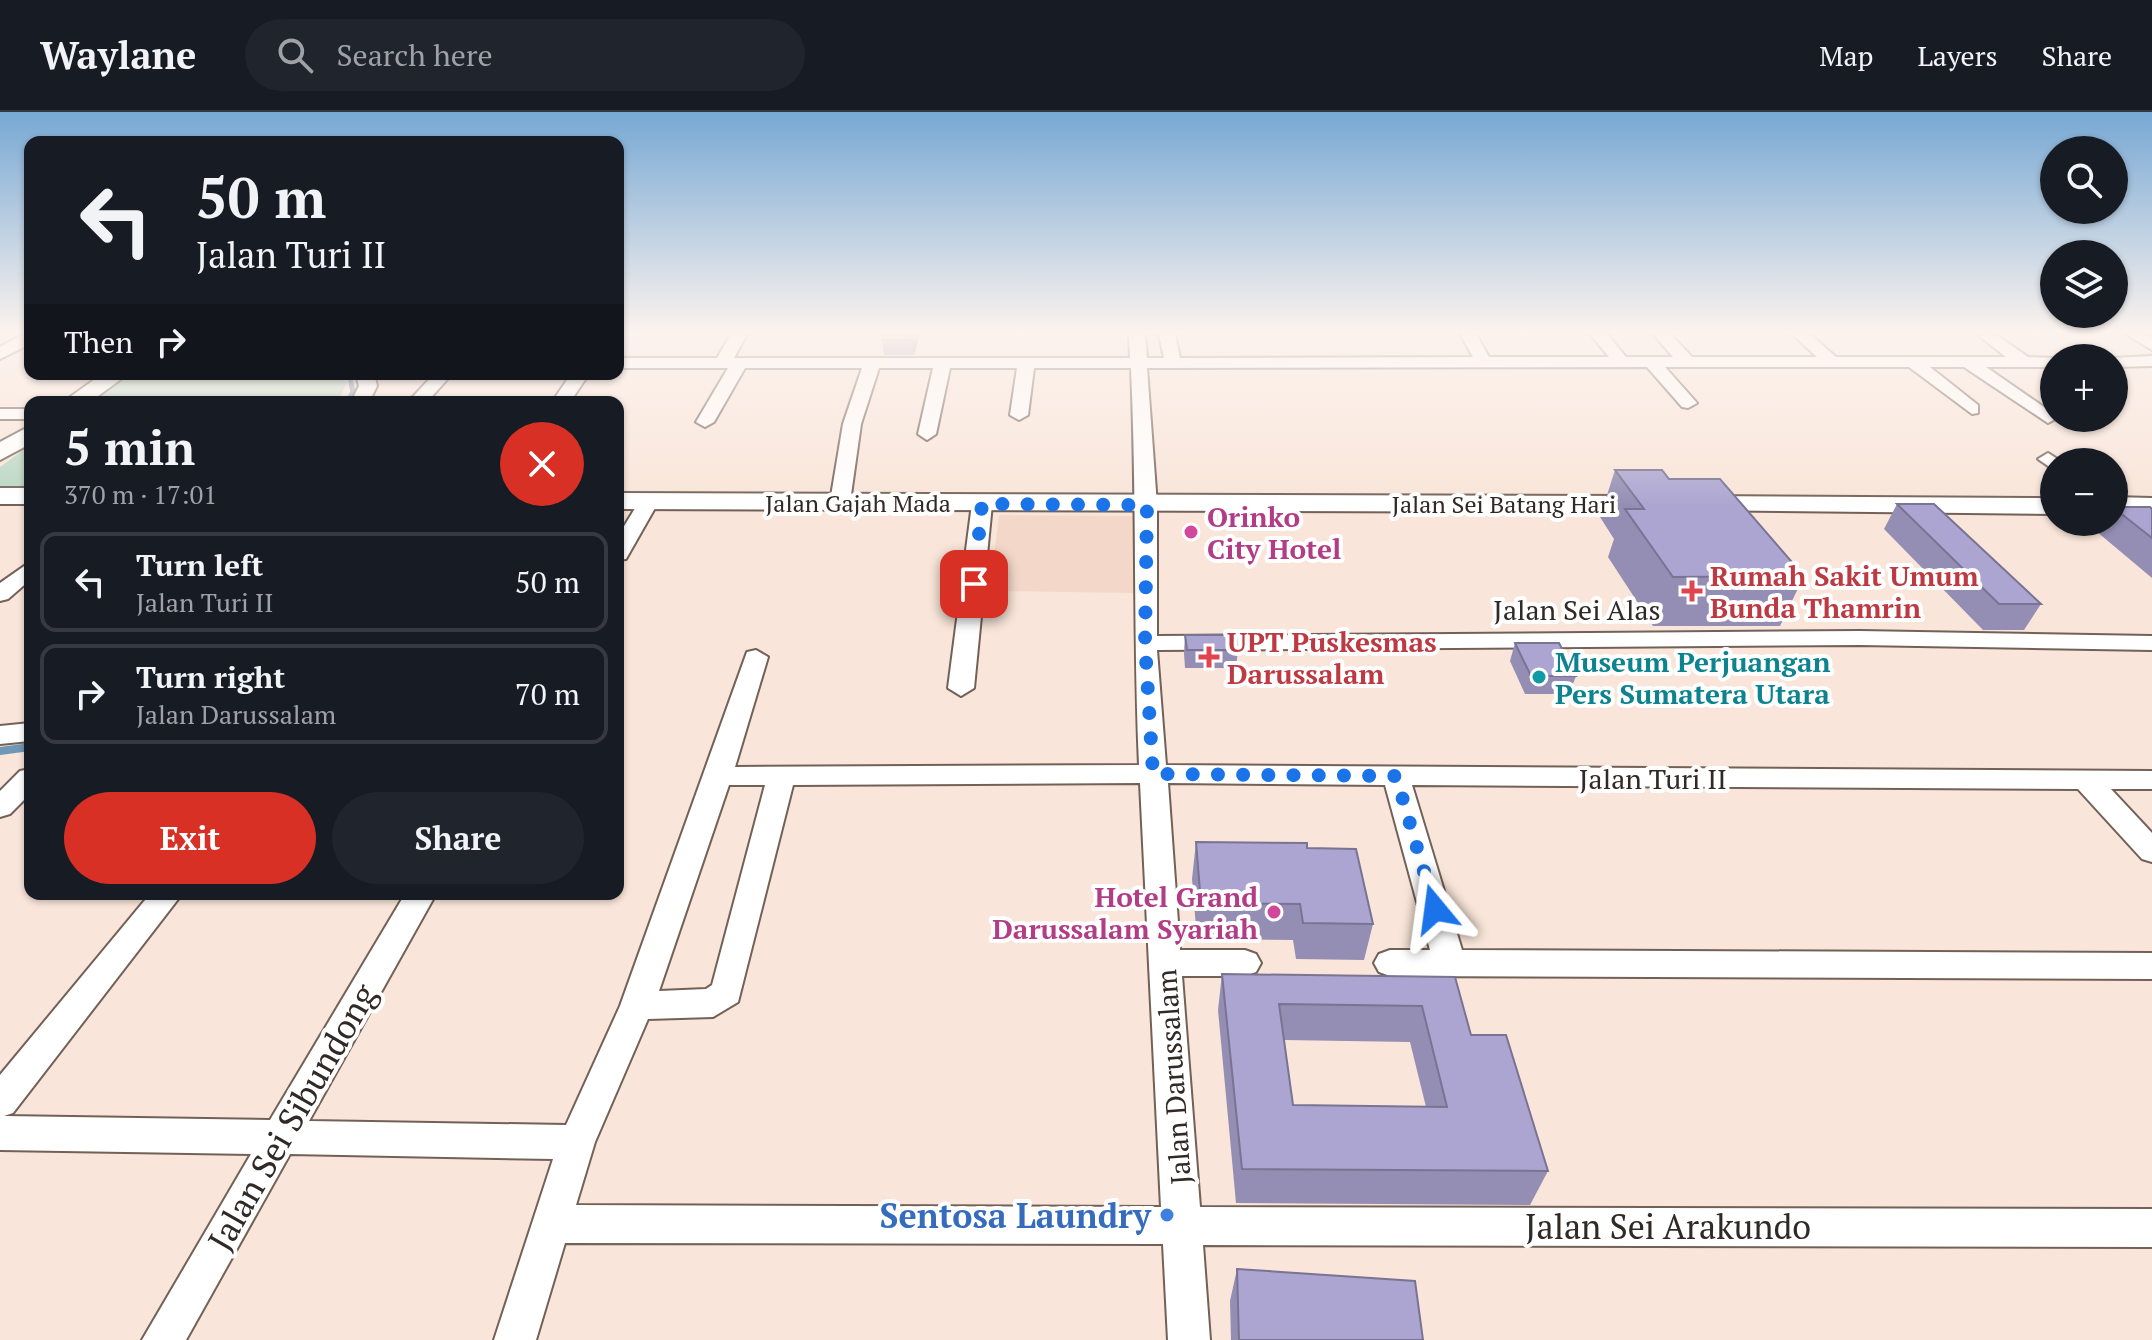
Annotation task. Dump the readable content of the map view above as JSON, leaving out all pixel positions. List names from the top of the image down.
{
  "streets": {
    "street": [
      "Jalan Gajah Mada",
      "Jalan Sei Batang Hari",
      "Jalan Sei Alas",
      "Jalan Turi II",
      "Jalan Darussalam",
      "Jalan Sei Sibundong",
      "Jalan Sei Arakundo"
    ]
  },
  "crossings": [
    ["Jalan Gajah Mada", "Jalan Sei Batang Hari"],
    ["Jalan Gajah Mada", "Jalan Darussalam"],
    ["Jalan Sei Batang Hari", "Jalan Darussalam"],
    ["Jalan Sei Alas", "Jalan Darussalam"],
    ["Jalan Turi II", "Jalan Darussalam"],
    ["Jalan Darussalam", "Jalan Sei Arakundo"]
  ],
  "places": {
    "other": [
      "Orinko City Hotel",
      "Museum Perjuangan Pers Sumatera Utara",
      "Hotel Grand Darussalam Syariah",
      "Sentosa Laundry"
    ],
    "health": ["Rumah Sakit Umum Bunda Thamrin", "UPT Puskesmas Darussalam"]
  },
  "page": {
    "header": "Waylane",
    "search": "Search here",
    "nav": ["Map", "Layers", "Share"],
    "map_buttons": ["+", "−"],
    "turn": ["50 m", "Jalan Turi II"],
    "then": "Then",
    "heading": ["5 min", "370 m · 17:01"],
    "list": [
      {
        "name": "Turn left",
        "note": "Jalan Turi II",
        "value": "50 m"
      },
      {
        "name": "Turn right",
        "note": "Jalan Darussalam",
        "value": "70 m"
      }
    ],
    "buttons": ["Exit", "Share"]
  }
}
